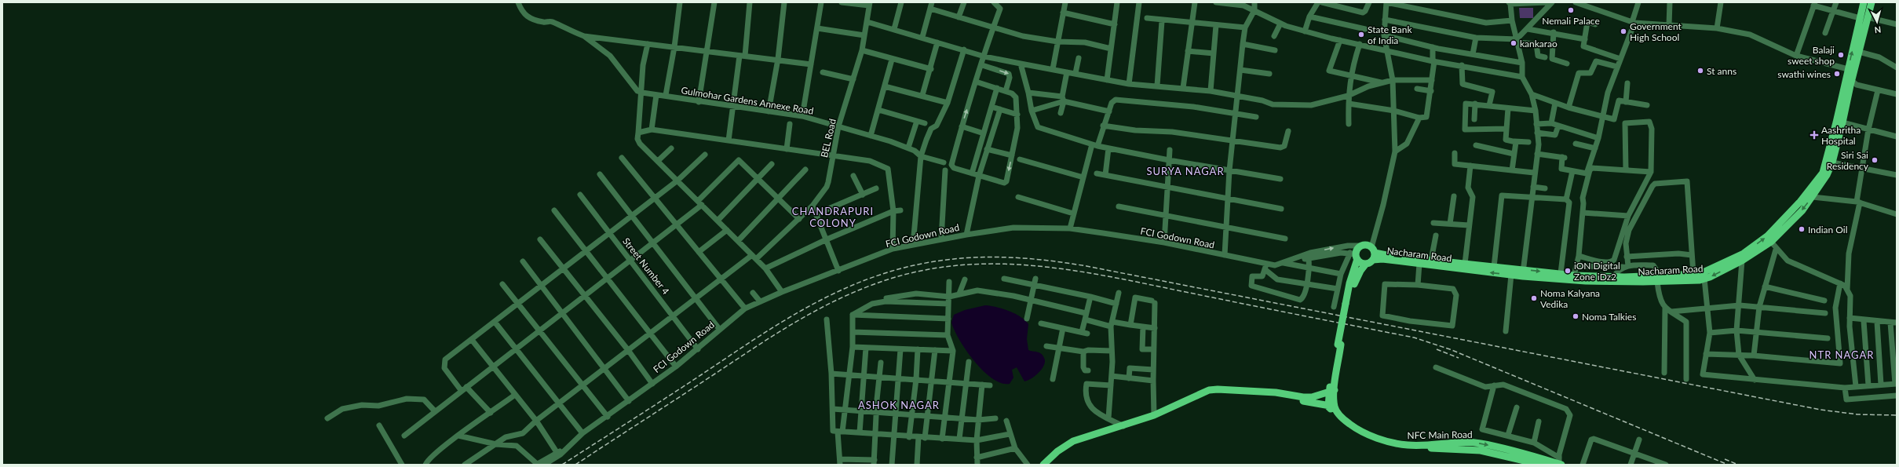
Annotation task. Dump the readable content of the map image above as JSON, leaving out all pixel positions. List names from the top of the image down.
{
  "streets": {
    "main road": ["Nacharam Road", "NFC Main Road"],
    "street": [
      "Gulmohar Gardens Annexe Road",
      "BEL Road",
      "FCI Godown Road",
      "Street Number 4"
    ]
  },
  "crossings": [
    ["Gulmohar Gardens Annexe Road", "BEL Road"],
    ["BEL Road", "Street Number 4"],
    ["FCI Godown Road", "Nacharam Road"],
    ["FCI Godown Road", "Street Number 4"]
  ],
  "districts": [
    "SURYA NAGAR",
    "CHANDRAPURI COLONY",
    "NTR NAGAR",
    "ASHOK NAGAR"
  ],
  "places": {
    "other": [
      "Nemali Palace",
      "Government High School",
      "State Bank of India",
      "kankarao",
      "Balaji sweet shop",
      "St anns",
      "swathi wines",
      "Siri Sai Residency",
      "Indian Oil",
      "iON Digital Zone iDz2",
      "Noma Kalyana Vedika",
      "Noma Talkies"
    ],
    "health": ["Aashritha Hospital"]
  },
  "north": "bottom"
}
